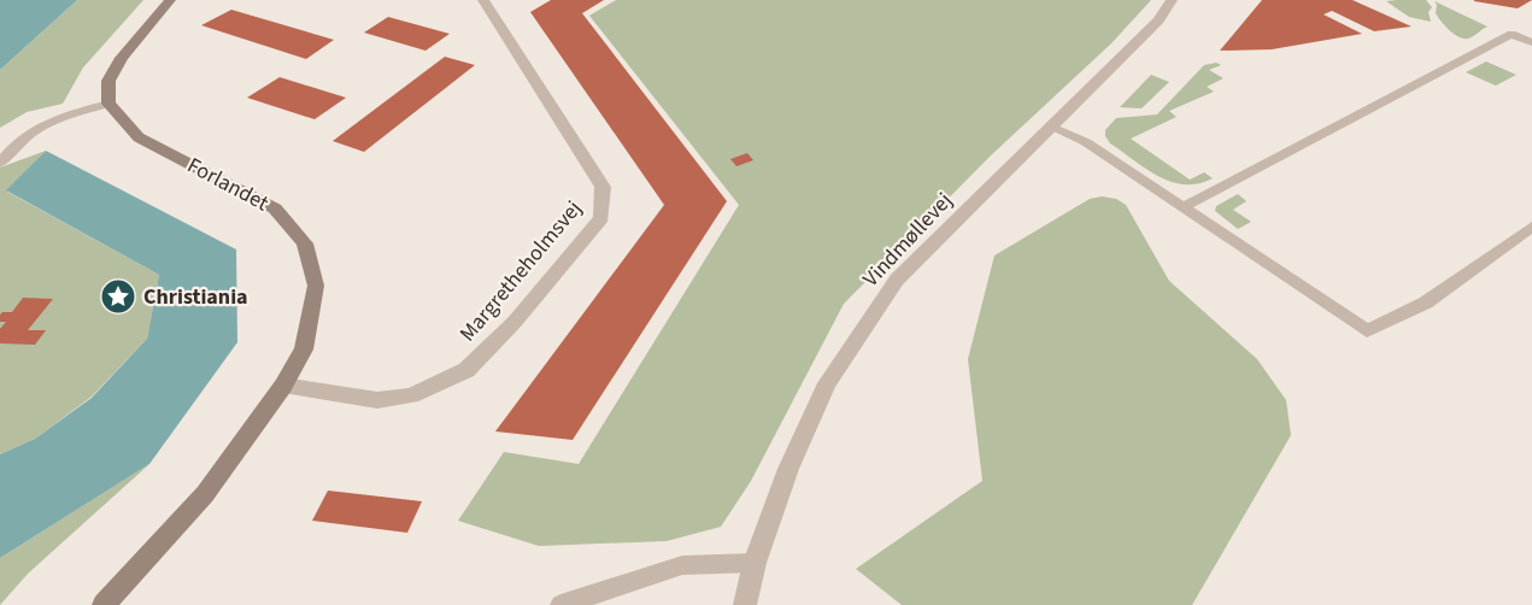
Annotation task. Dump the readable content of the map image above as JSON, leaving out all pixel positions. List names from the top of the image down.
{
  "streets": {
    "street": ["Forlandet", "Vindmøllevej", "Margretheholmsvej"]
  },
  "crossings": [
    ["Forlandet", "Margretheholmsvej"]
  ],
  "places": {
    "place": ["Christiania"]
  }
}
